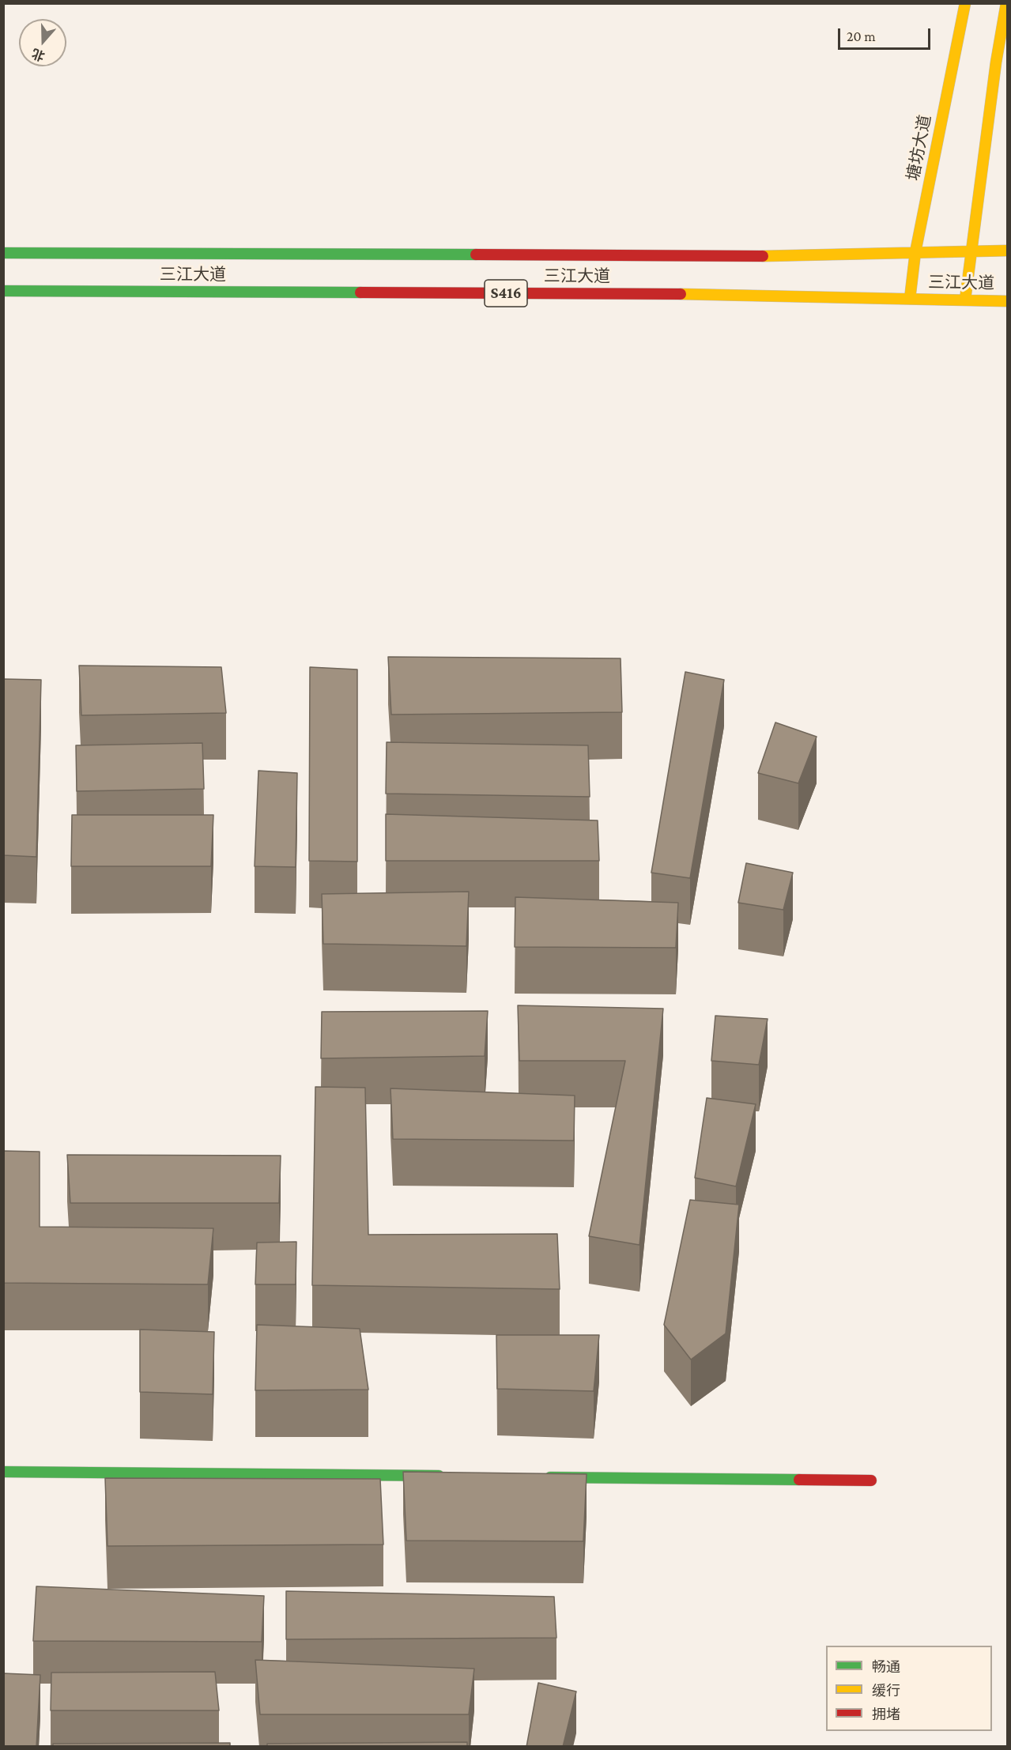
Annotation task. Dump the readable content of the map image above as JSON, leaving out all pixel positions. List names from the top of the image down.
{
  "streets": {
    "main road": ["塘坊大道", "三江大道", "S416"]
  },
  "crossings": [
    ["塘坊大道", "三江大道"]
  ],
  "legend": ["畅通", "缓行", "拥堵"],
  "scale_bar": "20 m",
  "north": "bottom"
}
